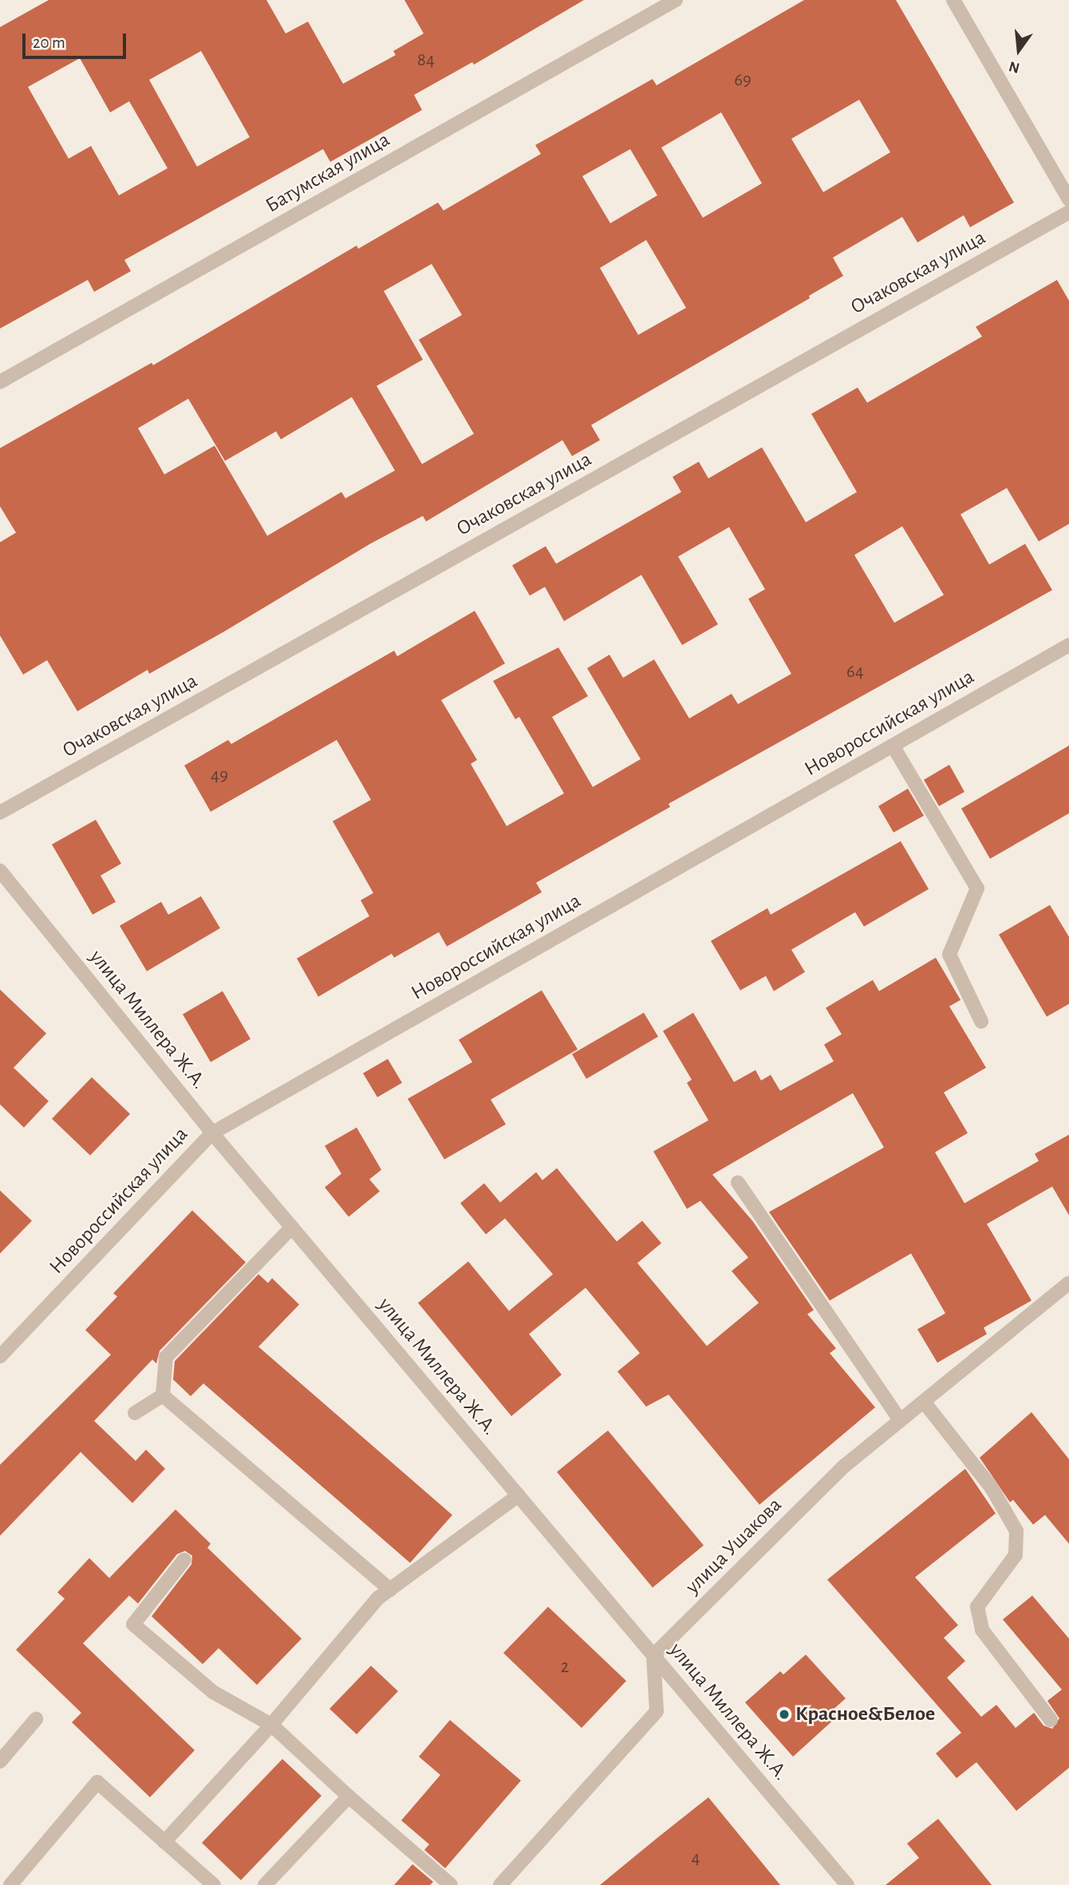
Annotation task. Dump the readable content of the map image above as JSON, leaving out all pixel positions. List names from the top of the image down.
{
  "streets": {
    "street": [
      "Батумская улица",
      "Очаковская улица",
      "Новороссийская улица",
      "улица Миллера Ж.А.",
      "улица Ушакова"
    ]
  },
  "crossings": [
    ["Новороссийская улица", "улица Миллера Ж.А."],
    ["улица Миллера Ж.А.", "улица Ушакова"]
  ],
  "places": ["Красное&Белое"],
  "house_numbers": [
    "84",
    "69",
    "64",
    "49",
    "2",
    "4"
  ],
  "scale_bar": "20 m",
  "north": "bottom"
}
